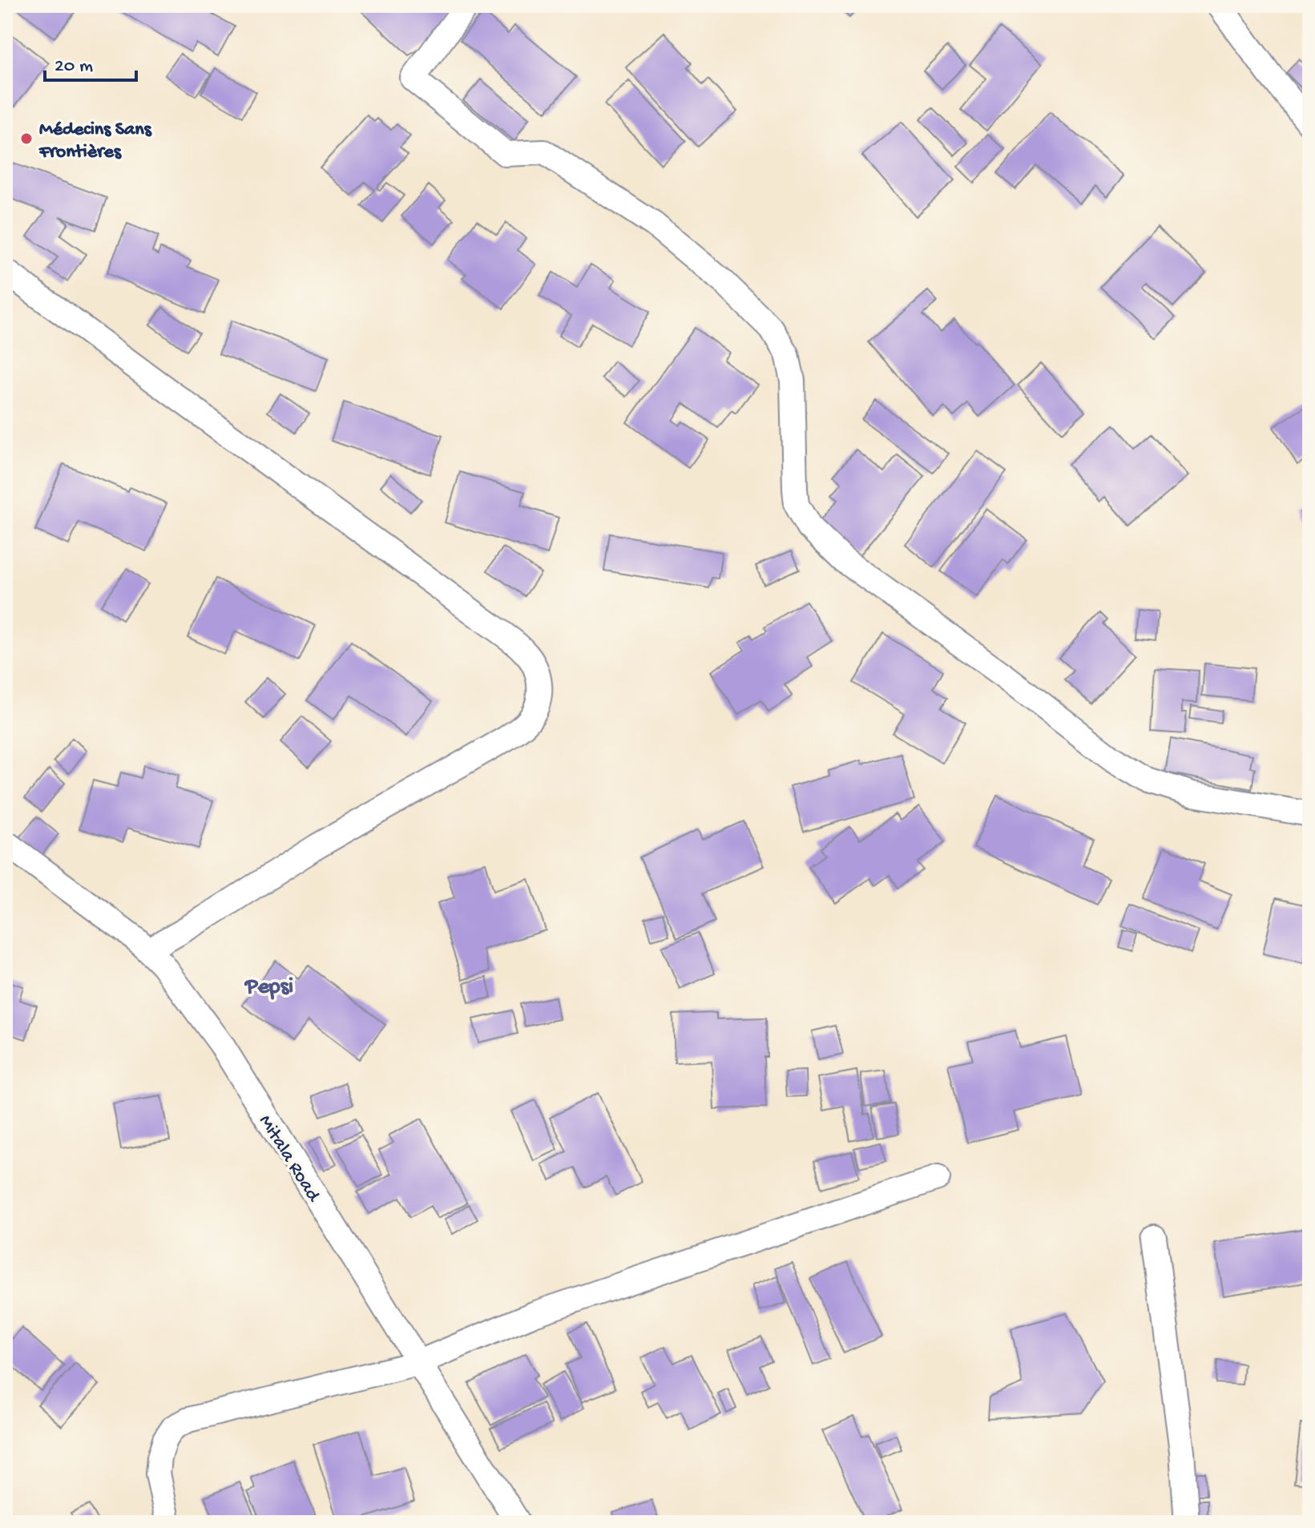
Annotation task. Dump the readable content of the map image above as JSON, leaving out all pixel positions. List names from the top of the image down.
{
  "streets": {
    "street": ["Mitala Road"]
  },
  "districts": ["Pepsi"],
  "places": ["Médecins Sans Frontières"],
  "scale_bar": "20 m"
}
